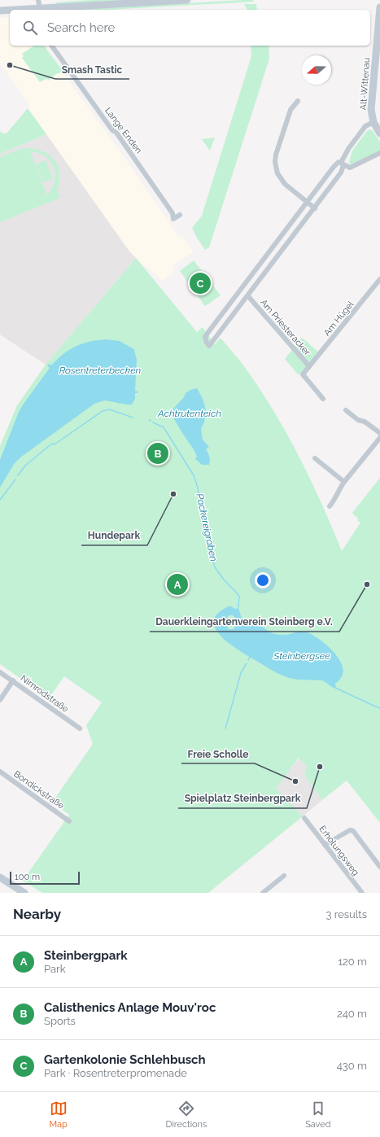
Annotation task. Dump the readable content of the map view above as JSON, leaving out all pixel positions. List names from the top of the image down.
{
  "streets": {
    "main road": ["Alt-Wittenau"],
    "street": [
      "Lange Enden",
      "Am Hügel",
      "Am Priesteracker",
      "Nimrodstraße",
      "Bondickstraße",
      "Erholungsweg"
    ]
  },
  "crossings": [
    ["Am Hügel", "Am Priesteracker"]
  ],
  "water": [
    "Rosentreterbecken",
    "Achtrutenteich",
    "Packereigraben",
    "Steinbergsee"
  ],
  "places": [
    "Smash Tastic",
    "Hundepark",
    "Dauerkleingartenverein Steinberg e.V.",
    "Spielplatz Steinbergpark",
    "Freie Scholle"
  ],
  "scale_bar": "100 m",
  "north": "left",
  "page": {
    "search": "Search here",
    "pins": ["C", "B", "A"],
    "scale": "100 m",
    "heading": ["Nearby", "3 results"],
    "list": [
      {
        "mark": "A",
        "name": "Steinbergpark",
        "note": "Park",
        "value": "120 m"
      },
      {
        "mark": "B",
        "name": "Calisthenics Anlage Mouv'roc",
        "note": "Sports",
        "value": "240 m"
      },
      {
        "mark": "C",
        "name": "Gartenkolonie Schlehbusch",
        "note": "Park · Rosentreterpromenade",
        "value": "430 m"
      }
    ],
    "nav": ["Map", "Directions", "Saved"]
  }
}
